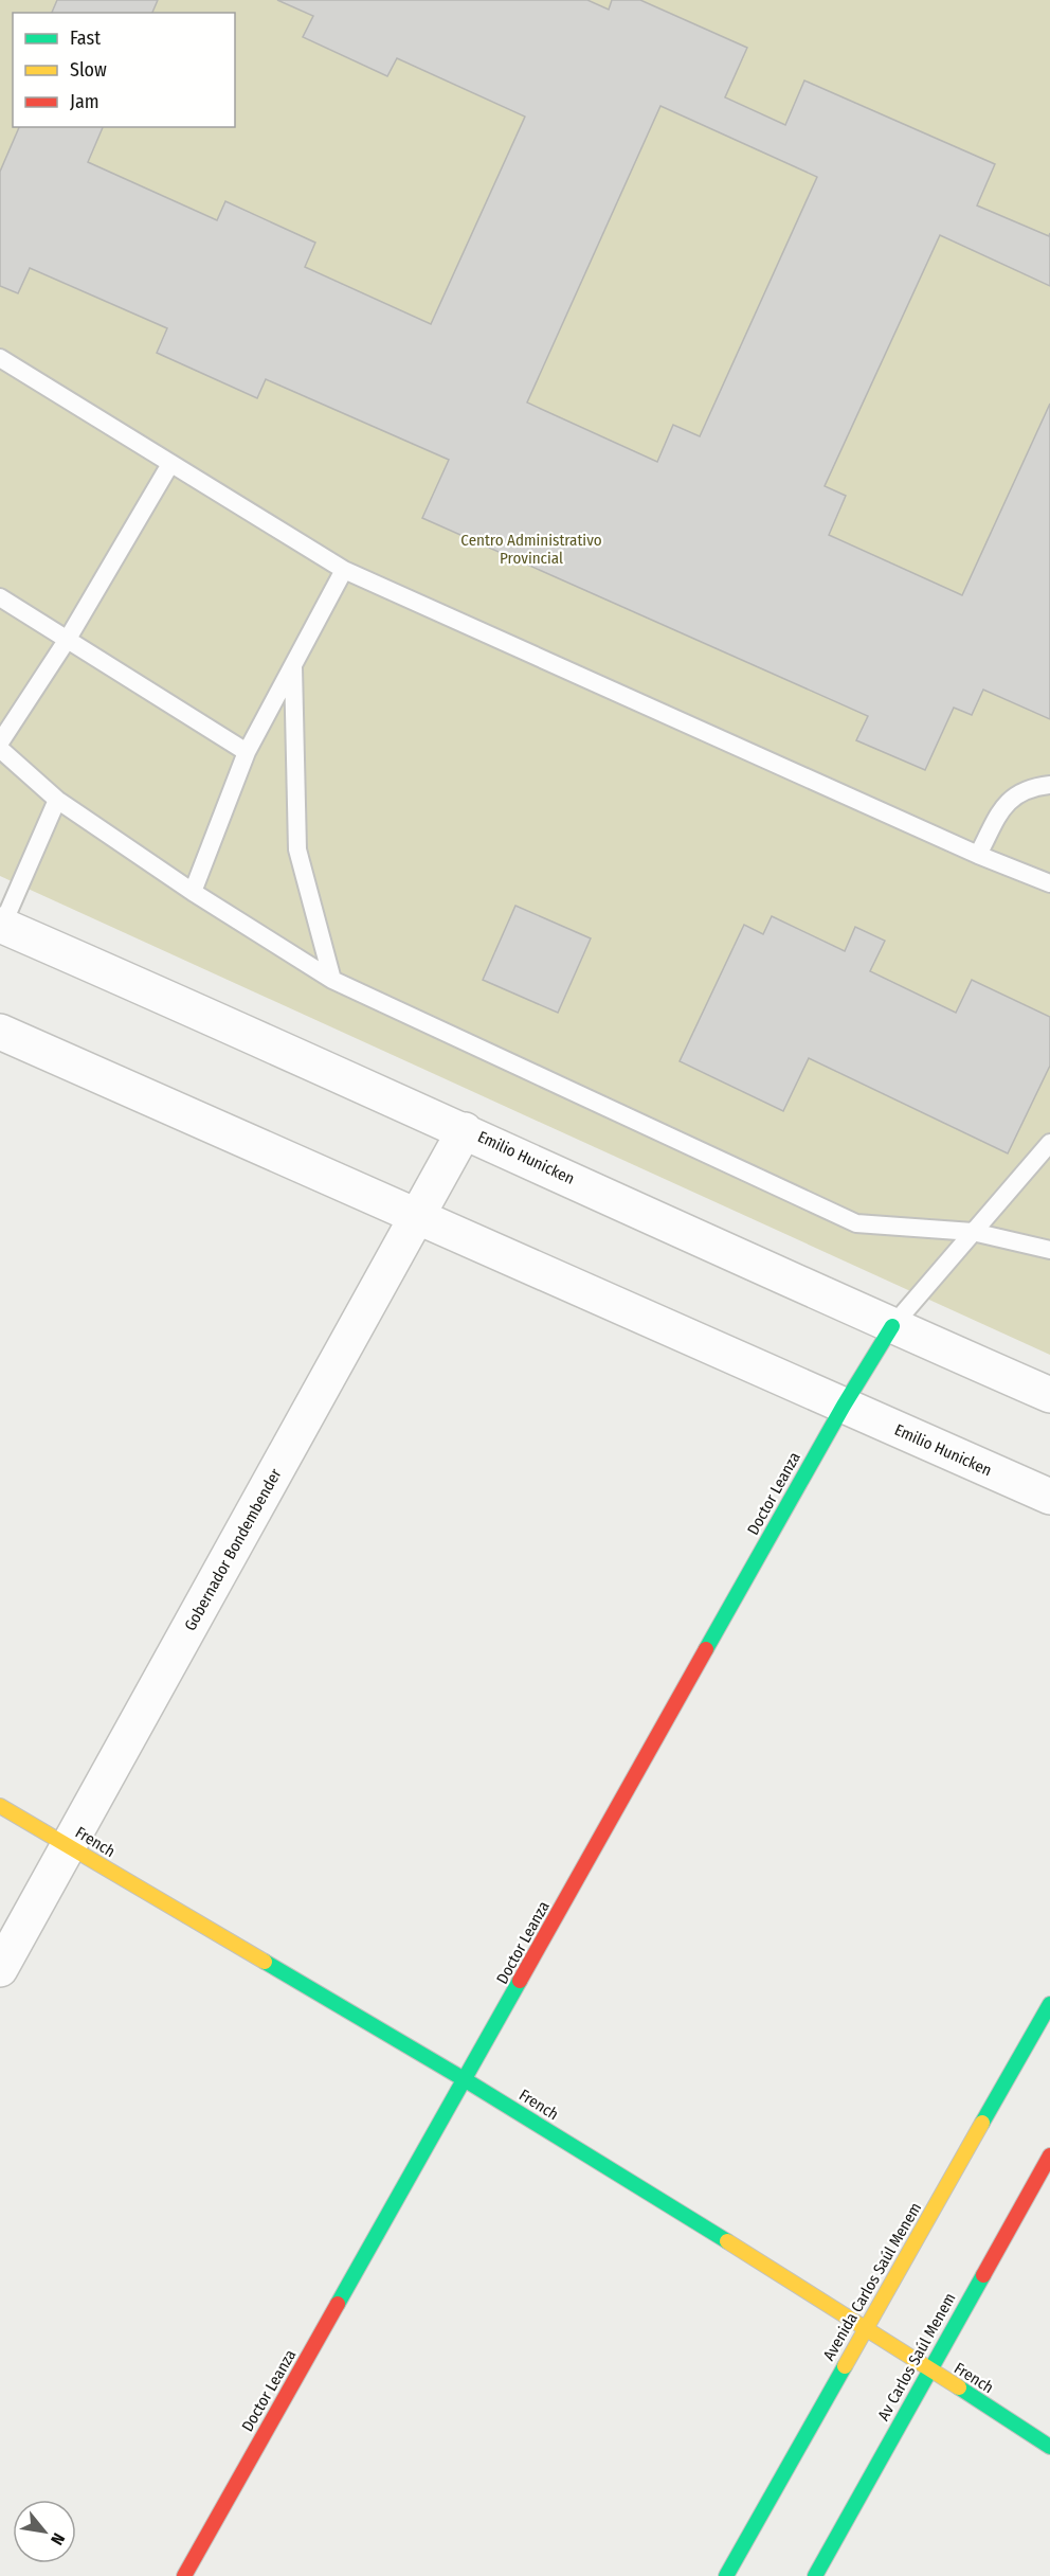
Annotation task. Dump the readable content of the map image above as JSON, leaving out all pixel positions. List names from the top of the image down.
{
  "streets": {
    "street": [
      "Emilio Hunicken",
      "Doctor Leanza",
      "Gobernador Bondembender",
      "French",
      "Avenida Carlos Saúl Menem",
      "Av Carlos Saúl Menem"
    ]
  },
  "crossings": [
    ["Emilio Hunicken", "Doctor Leanza"],
    ["Emilio Hunicken", "Gobernador Bondembender"],
    ["Doctor Leanza", "French"],
    ["Gobernador Bondembender", "French"],
    ["French", "Avenida Carlos Saúl Menem"],
    ["French", "Av Carlos Saúl Menem"]
  ],
  "parks": ["Centro Administrativo Provincial"],
  "legend": ["Fast", "Slow", "Jam"],
  "north": "bottom right"
}
